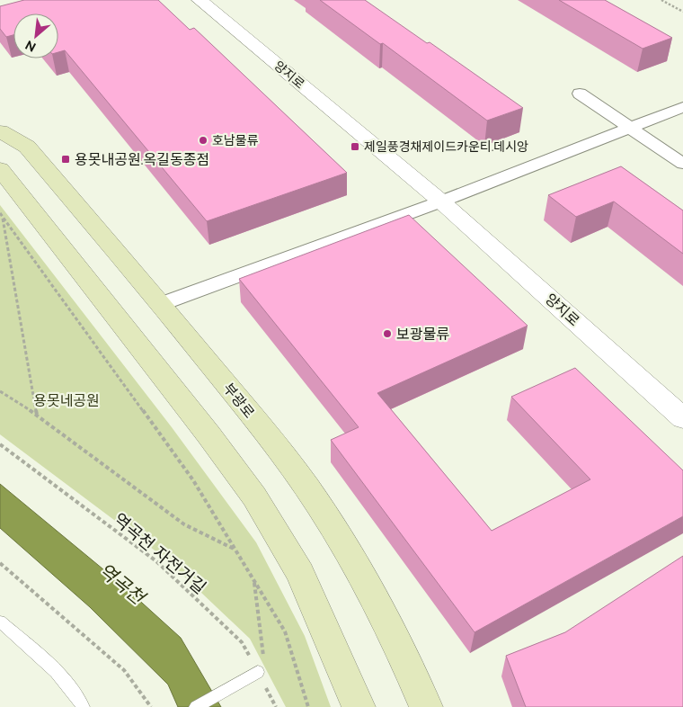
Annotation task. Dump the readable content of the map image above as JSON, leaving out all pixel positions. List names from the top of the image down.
{
  "streets": {
    "main road": ["부광로"],
    "street": ["양지로"],
    "path": ["역곡천 자전거길"]
  },
  "water": ["역곡천"],
  "parks": ["용못네공원"],
  "places": {
    "other": ["호남물류", "보광물류"],
    "transit": ["제일풍경채제이드카운티.데시앙", "용못내공원.옥길동종점"]
  },
  "north": "bottom left"
}
